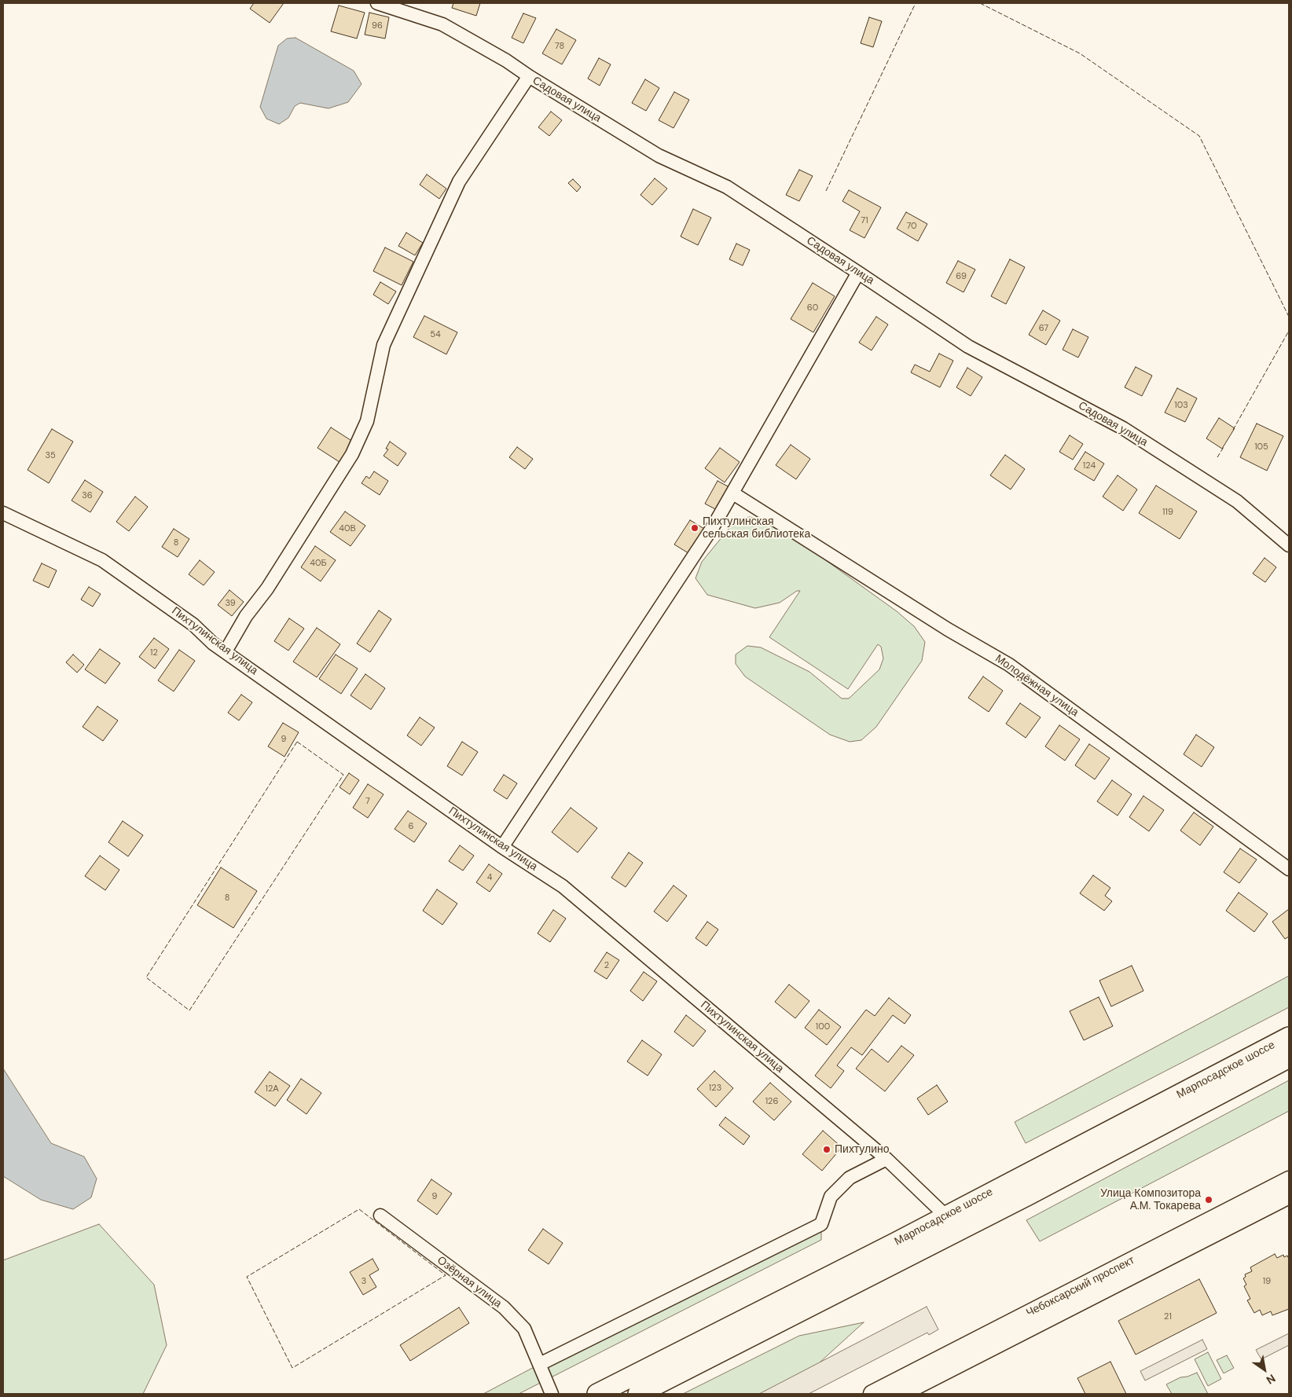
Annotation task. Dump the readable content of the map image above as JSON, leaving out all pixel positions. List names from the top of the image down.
{
  "streets": {
    "main road": ["Марпосадское шоссе"],
    "street": [
      "Садовая улица",
      "Пихтулинская улица",
      "Молодёжная улица",
      "Озёрная улица",
      "Чебоксарский проспект"
    ]
  },
  "crossings": [
    ["Пихтулинская улица", "Марпосадское шоссе"]
  ],
  "places": ["Пихтулинская сельская библиотека", "Пихтулино", "Улица Композитора А.М. Токарева"],
  "house_numbers": [
    "96",
    "78",
    "71",
    "70",
    "69",
    "60",
    "67",
    "54",
    "103",
    "105",
    "35",
    "124",
    "36",
    "119",
    "40В",
    "8",
    "40Б",
    "39",
    "12",
    "9",
    "7",
    "6",
    "4",
    "8",
    "2",
    "100",
    "123",
    "12А",
    "126",
    "9",
    "3",
    "19",
    "21"
  ],
  "north": "bottom right"
}
